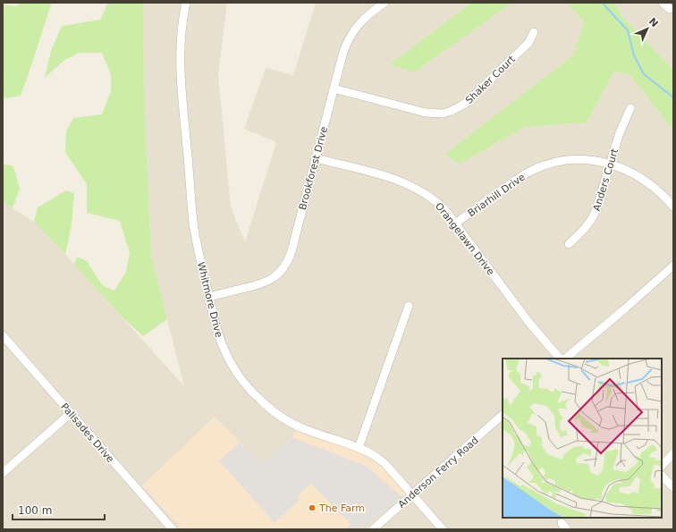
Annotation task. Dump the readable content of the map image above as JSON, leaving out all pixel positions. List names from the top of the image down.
{
  "streets": {
    "street": [
      "Shaker Court",
      "Brookforest Drive",
      "Anders Court",
      "Briarhill Drive",
      "Orangelawn Drive",
      "Whitmore Drive",
      "Palisades Drive",
      "Anderson Ferry Road"
    ]
  },
  "crossings": [
    ["Shaker Court", "Brookforest Drive"],
    ["Brookforest Drive", "Orangelawn Drive"],
    ["Brookforest Drive", "Whitmore Drive"],
    ["Anders Court", "Briarhill Drive"],
    ["Briarhill Drive", "Orangelawn Drive"],
    ["Whitmore Drive", "Anderson Ferry Road"]
  ],
  "places": ["The Farm"],
  "scale_bar": "100 m",
  "north": "top right"
}
